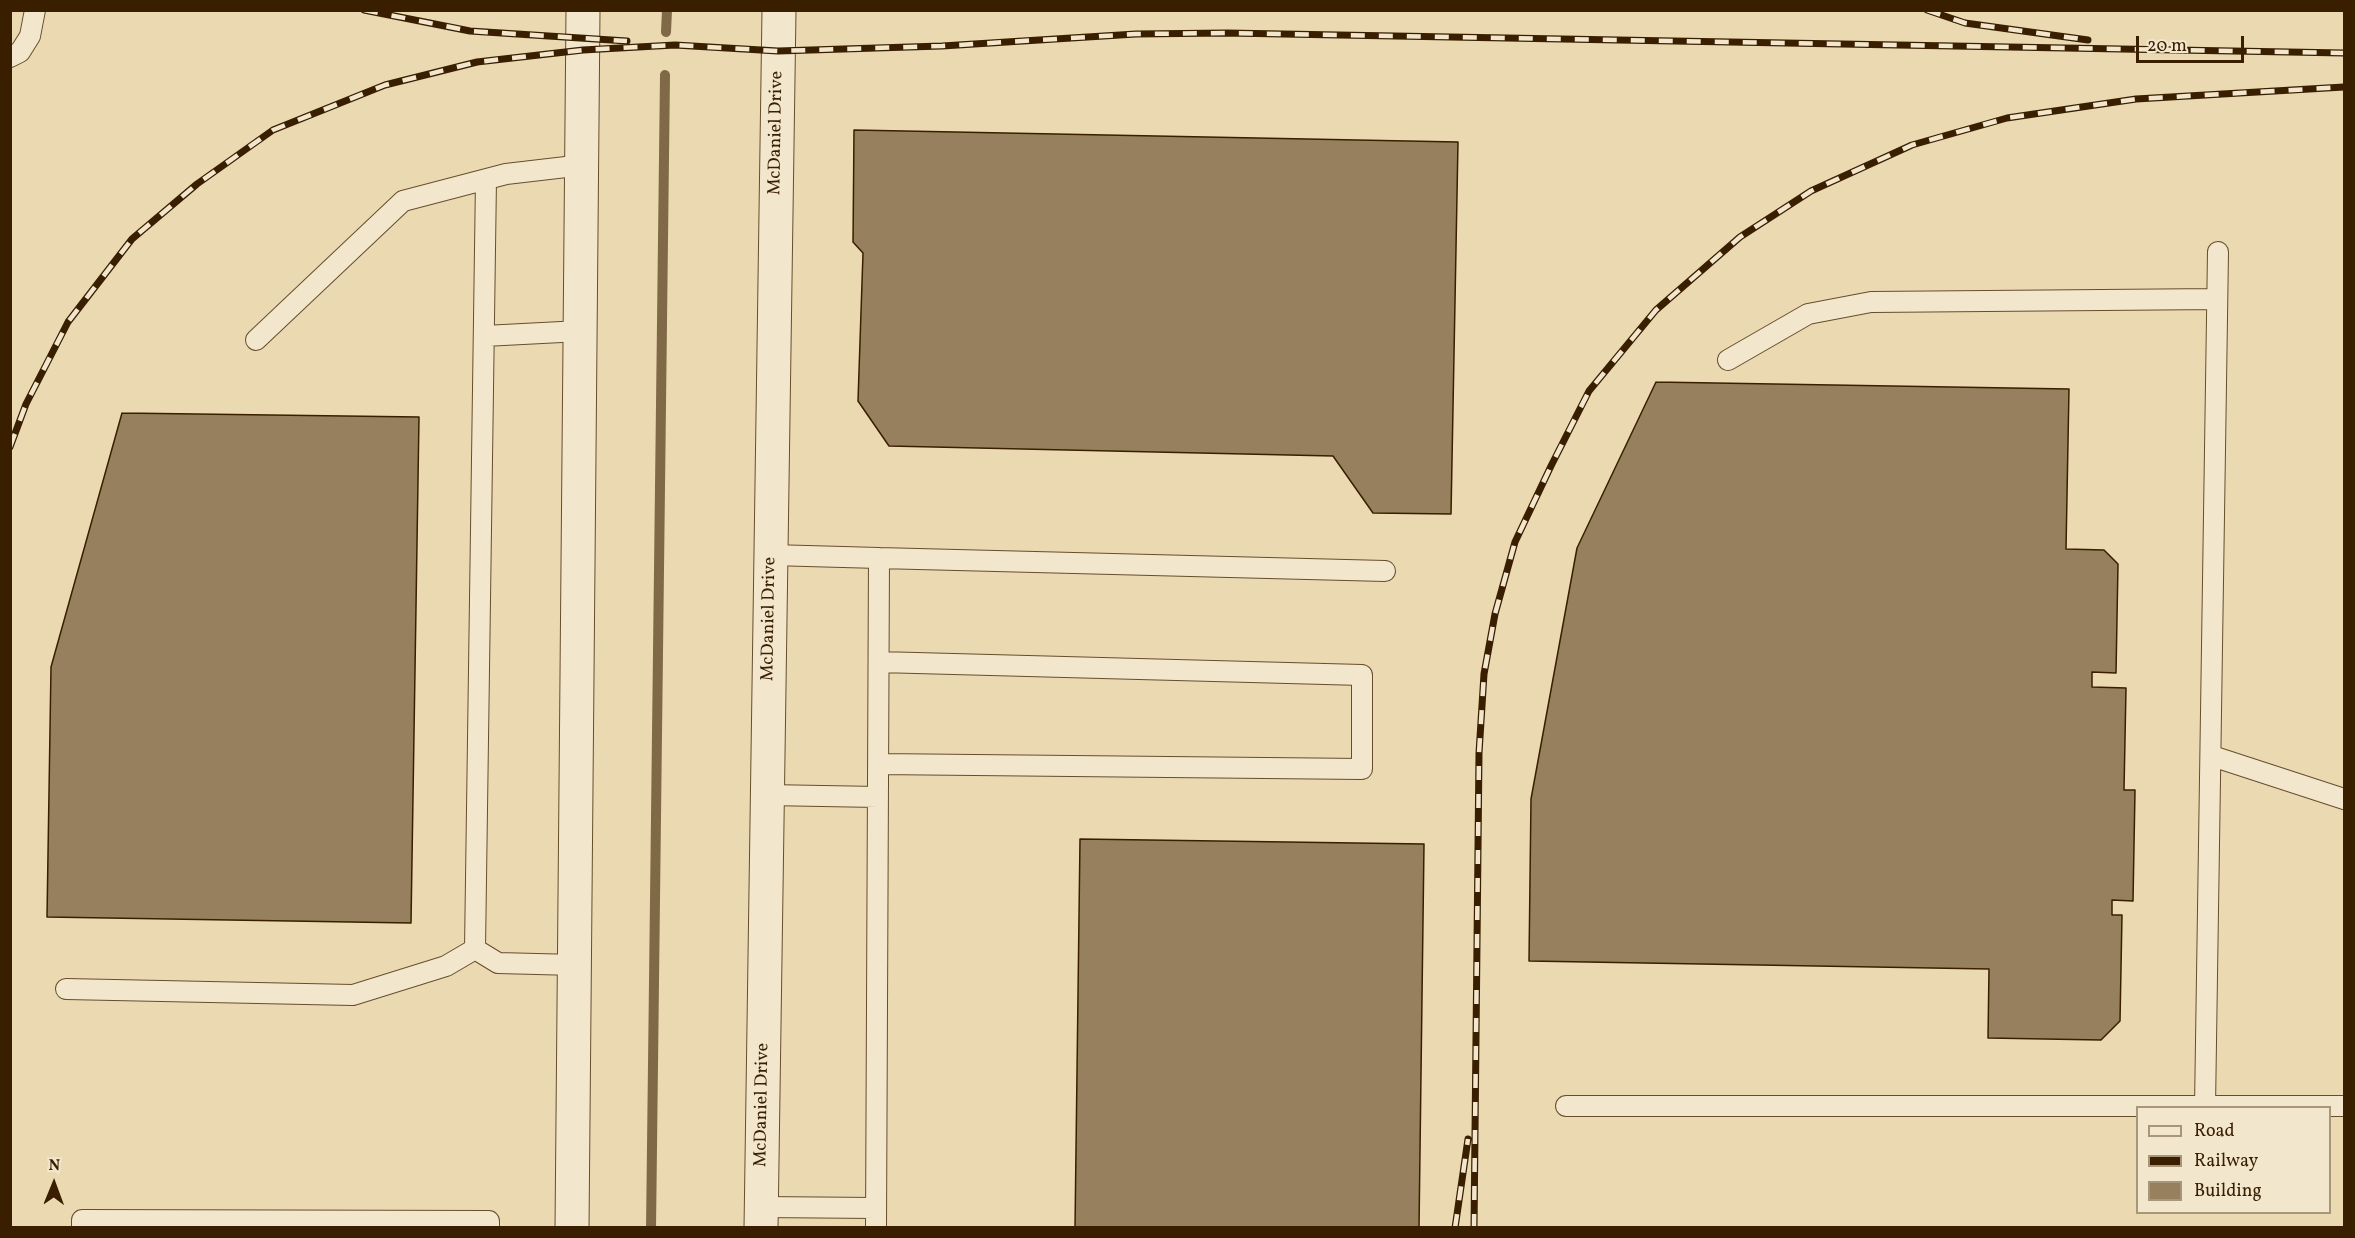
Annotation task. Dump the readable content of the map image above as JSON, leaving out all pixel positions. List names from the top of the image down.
{
  "streets": {
    "street": ["McDaniel Drive"]
  },
  "legend": ["Road", "Railway", "Building"],
  "scale_bar": "20 m",
  "north": "top"
}
